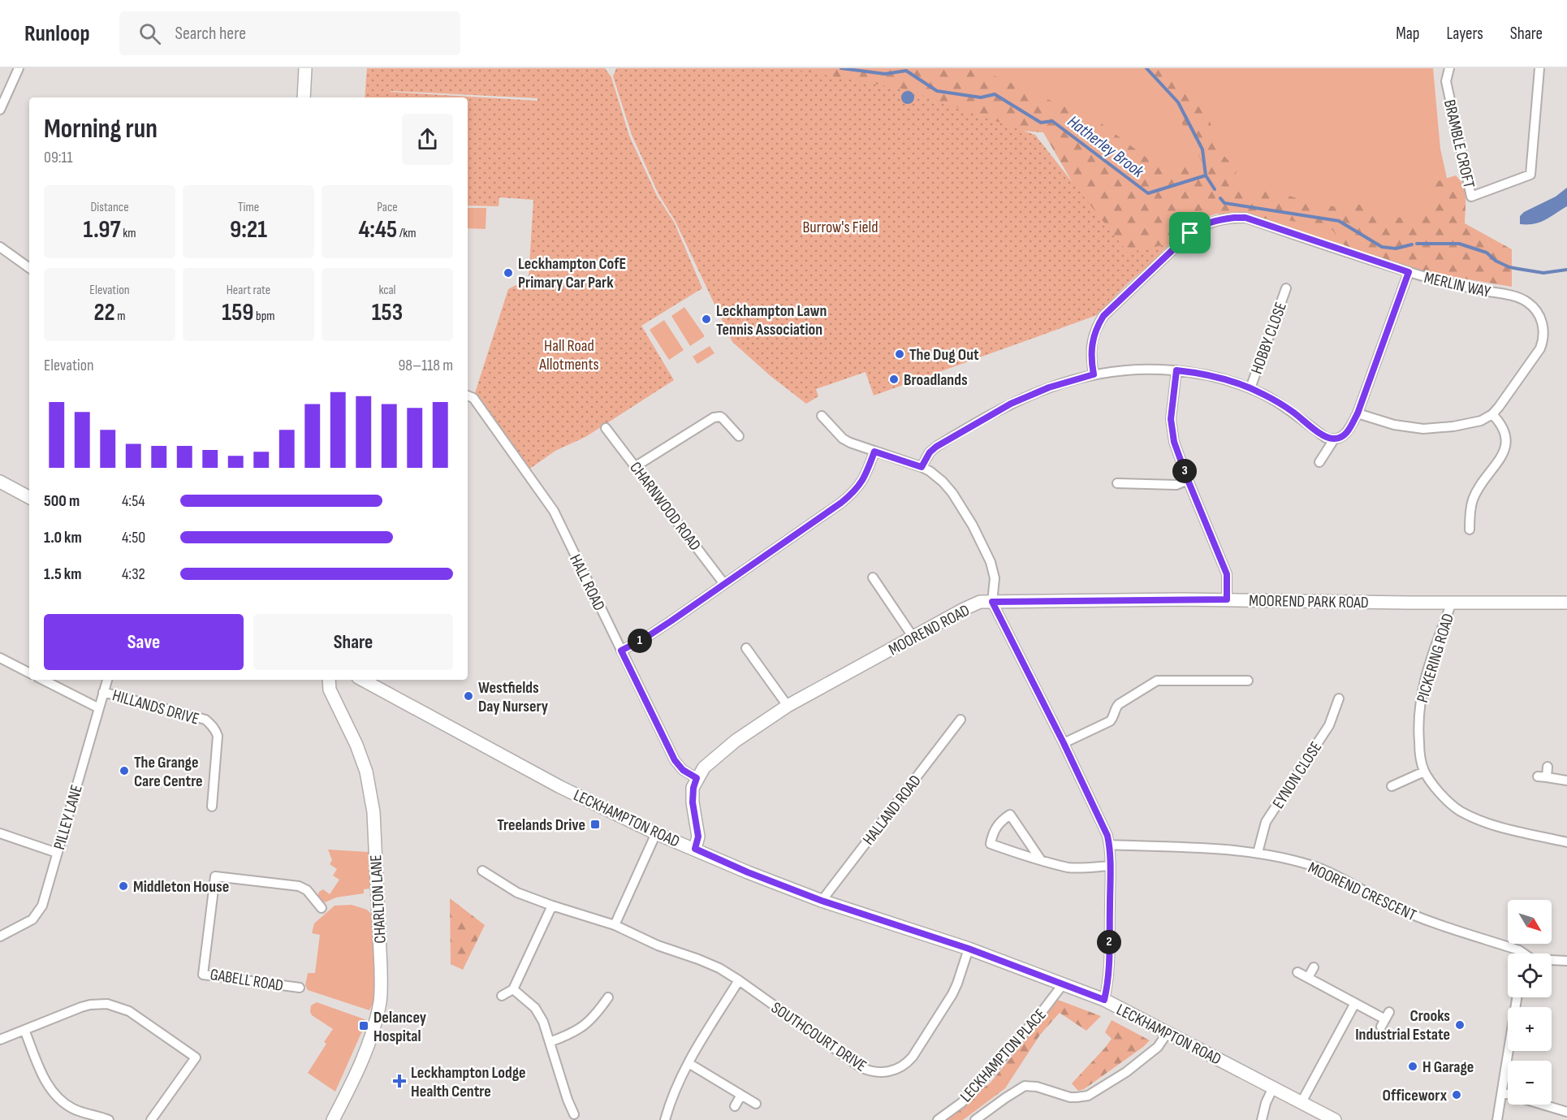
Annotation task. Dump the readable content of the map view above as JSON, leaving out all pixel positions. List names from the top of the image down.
{
  "streets": {
    "street": [
      "BRAMBLE CROFT",
      "MERLIN WAY",
      "HOBBY CLOSE",
      "CHARNWOOD ROAD",
      "HALL ROAD",
      "MOOREND PARK ROAD",
      "MOOREND ROAD",
      "PICKERING ROAD",
      "HILLANDS DRIVE",
      "EYNON CLOSE",
      "HALLAND ROAD",
      "PILLEY LANE",
      "LECKHAMPTON ROAD",
      "MOOREND CRESCENT",
      "CHARLTON LANE",
      "GABELL ROAD",
      "SOUTHCOURT DRIVE",
      "LECKHAMPTON PLACE"
    ]
  },
  "crossings": [
    ["HALL ROAD", "MOOREND ROAD"],
    ["MOOREND PARK ROAD", "MOOREND ROAD"],
    ["MOOREND PARK ROAD", "PICKERING ROAD"],
    ["HILLANDS DRIVE", "PILLEY LANE"],
    ["EYNON CLOSE", "MOOREND CRESCENT"],
    ["HALLAND ROAD", "LECKHAMPTON ROAD"],
    ["LECKHAMPTON ROAD", "SOUTHCOURT DRIVE"],
    ["LECKHAMPTON ROAD", "LECKHAMPTON PLACE"]
  ],
  "water": ["Hatherley Brook"],
  "parks": ["Burrow's Field", "Hall Road Allotments"],
  "places": {
    "other": [
      "Leckhampton CofE Primary Car Park",
      "Leckhampton Lawn Tennis Association",
      "The Dug Out",
      "Broadlands",
      "Westfields Day Nursery",
      "The Grange Care Centre",
      "Middleton House",
      "Crooks Industrial Estate",
      "H Garage",
      "Officeworx"
    ],
    "transit": ["Treelands Drive", "Delancey Hospital"],
    "health": ["Leckhampton Lodge Health Centre"]
  },
  "north": "bottom right",
  "page": {
    "header": "Runloop",
    "search": "Search here",
    "nav": ["Map", "Layers", "Share"],
    "heading": ["Morning run", "09:11"],
    "stats": [
      ["Distance", "1.97 km"],
      ["Time", "9:21"],
      ["Pace", "4:45 /km"],
      ["Elevation", "22 m"],
      ["Heart rate", "159 bpm"],
      ["kcal", "153"]
    ],
    "chart": ["Elevation", "98–118 m"],
    "pins": ["3", "1", "2"],
    "list": [
      {
        "name": "500 m",
        "note": "4:54"
      },
      {
        "name": "1.0 km",
        "note": "4:50"
      },
      {
        "name": "1.5 km",
        "note": "4:32"
      }
    ],
    "buttons": ["Save", "Share"],
    "map_buttons": ["+", "−"]
  }
}
